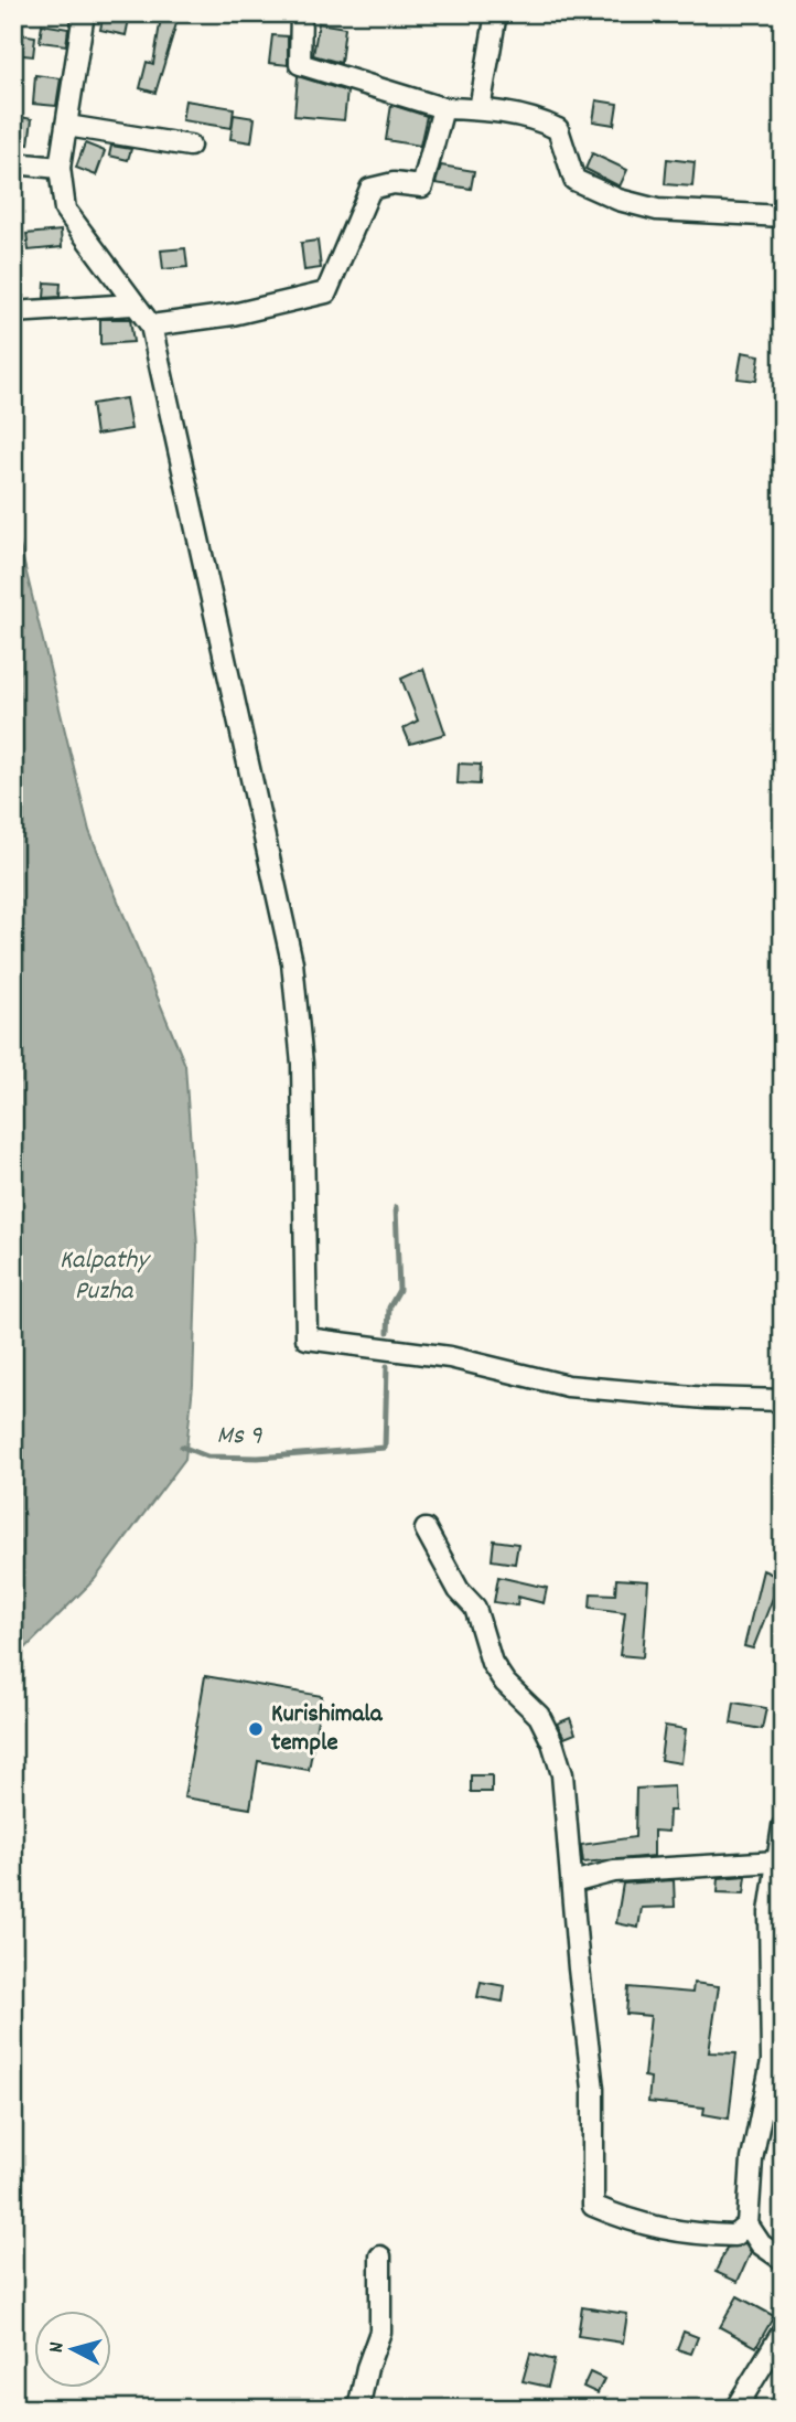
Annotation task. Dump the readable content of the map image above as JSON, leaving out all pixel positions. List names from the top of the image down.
{
  "water": ["Kalpathy Puzha", "Ms 9"],
  "places": ["Kurishimala temple"],
  "north": "left"
}
